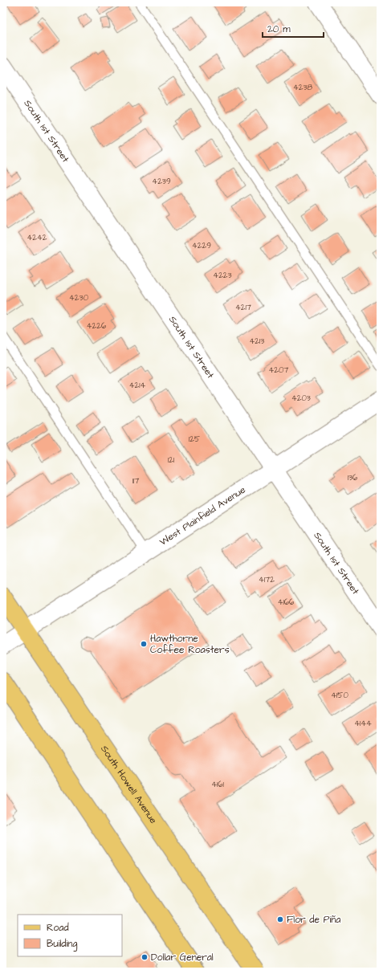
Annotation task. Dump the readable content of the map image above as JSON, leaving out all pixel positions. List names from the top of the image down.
{
  "streets": {
    "main road": ["South Howell Avenue"],
    "street": ["South 1st Street", "West Plainfield Avenue"]
  },
  "crossings": [
    ["South 1st Street", "West Plainfield Avenue"],
    ["West Plainfield Avenue", "South Howell Avenue"]
  ],
  "places": ["Hawthorne Coffee Roasters", "Flor de Piña", "Dollar General"],
  "house_numbers": [
    "4238",
    "4239",
    "4242",
    "4229",
    "4223",
    "4230",
    "4217",
    "4226",
    "4213",
    "4207",
    "4214",
    "4203",
    "125",
    "121",
    "136",
    "117",
    "4172",
    "4166",
    "4150",
    "4144",
    "4161"
  ],
  "legend": ["Road", "Building"],
  "scale_bar": "20 m"
}
